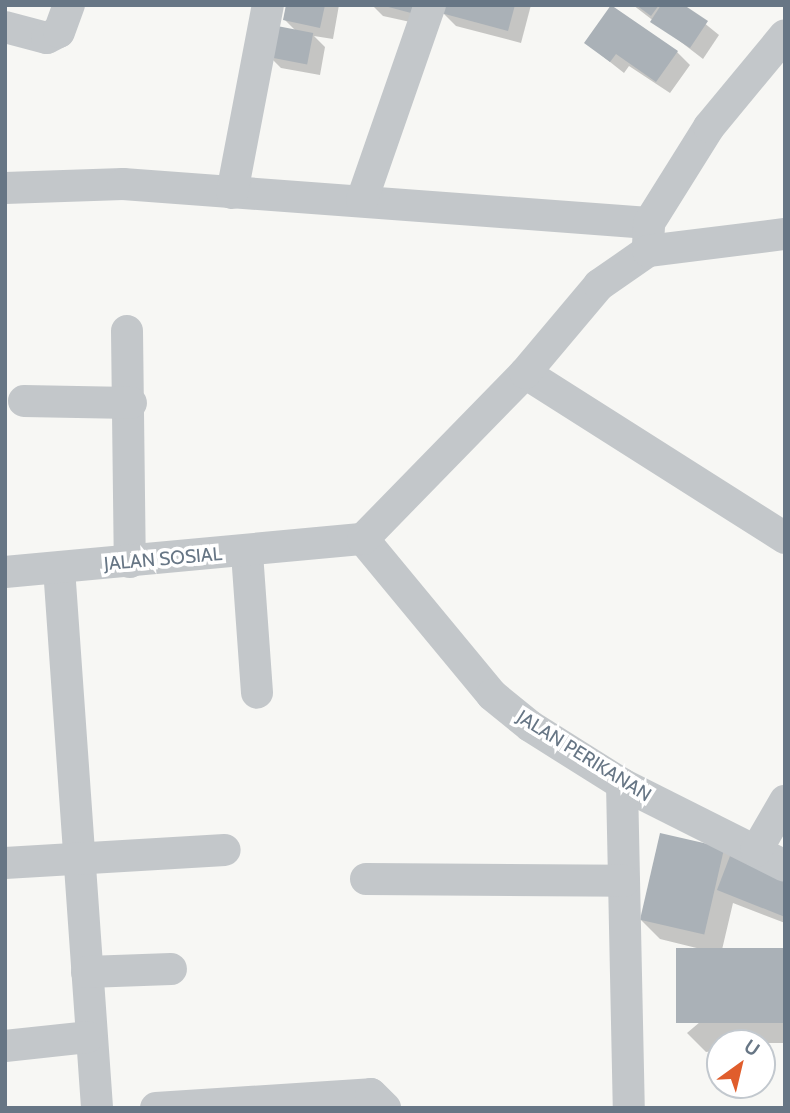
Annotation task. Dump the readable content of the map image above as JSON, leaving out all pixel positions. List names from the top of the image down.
{
  "streets": {
    "street": ["JALAN SOSIAL", "JALAN PERIKANAN"]
  },
  "crossings": [
    ["JALAN SOSIAL", "JALAN PERIKANAN"]
  ],
  "north": "top right"
}
